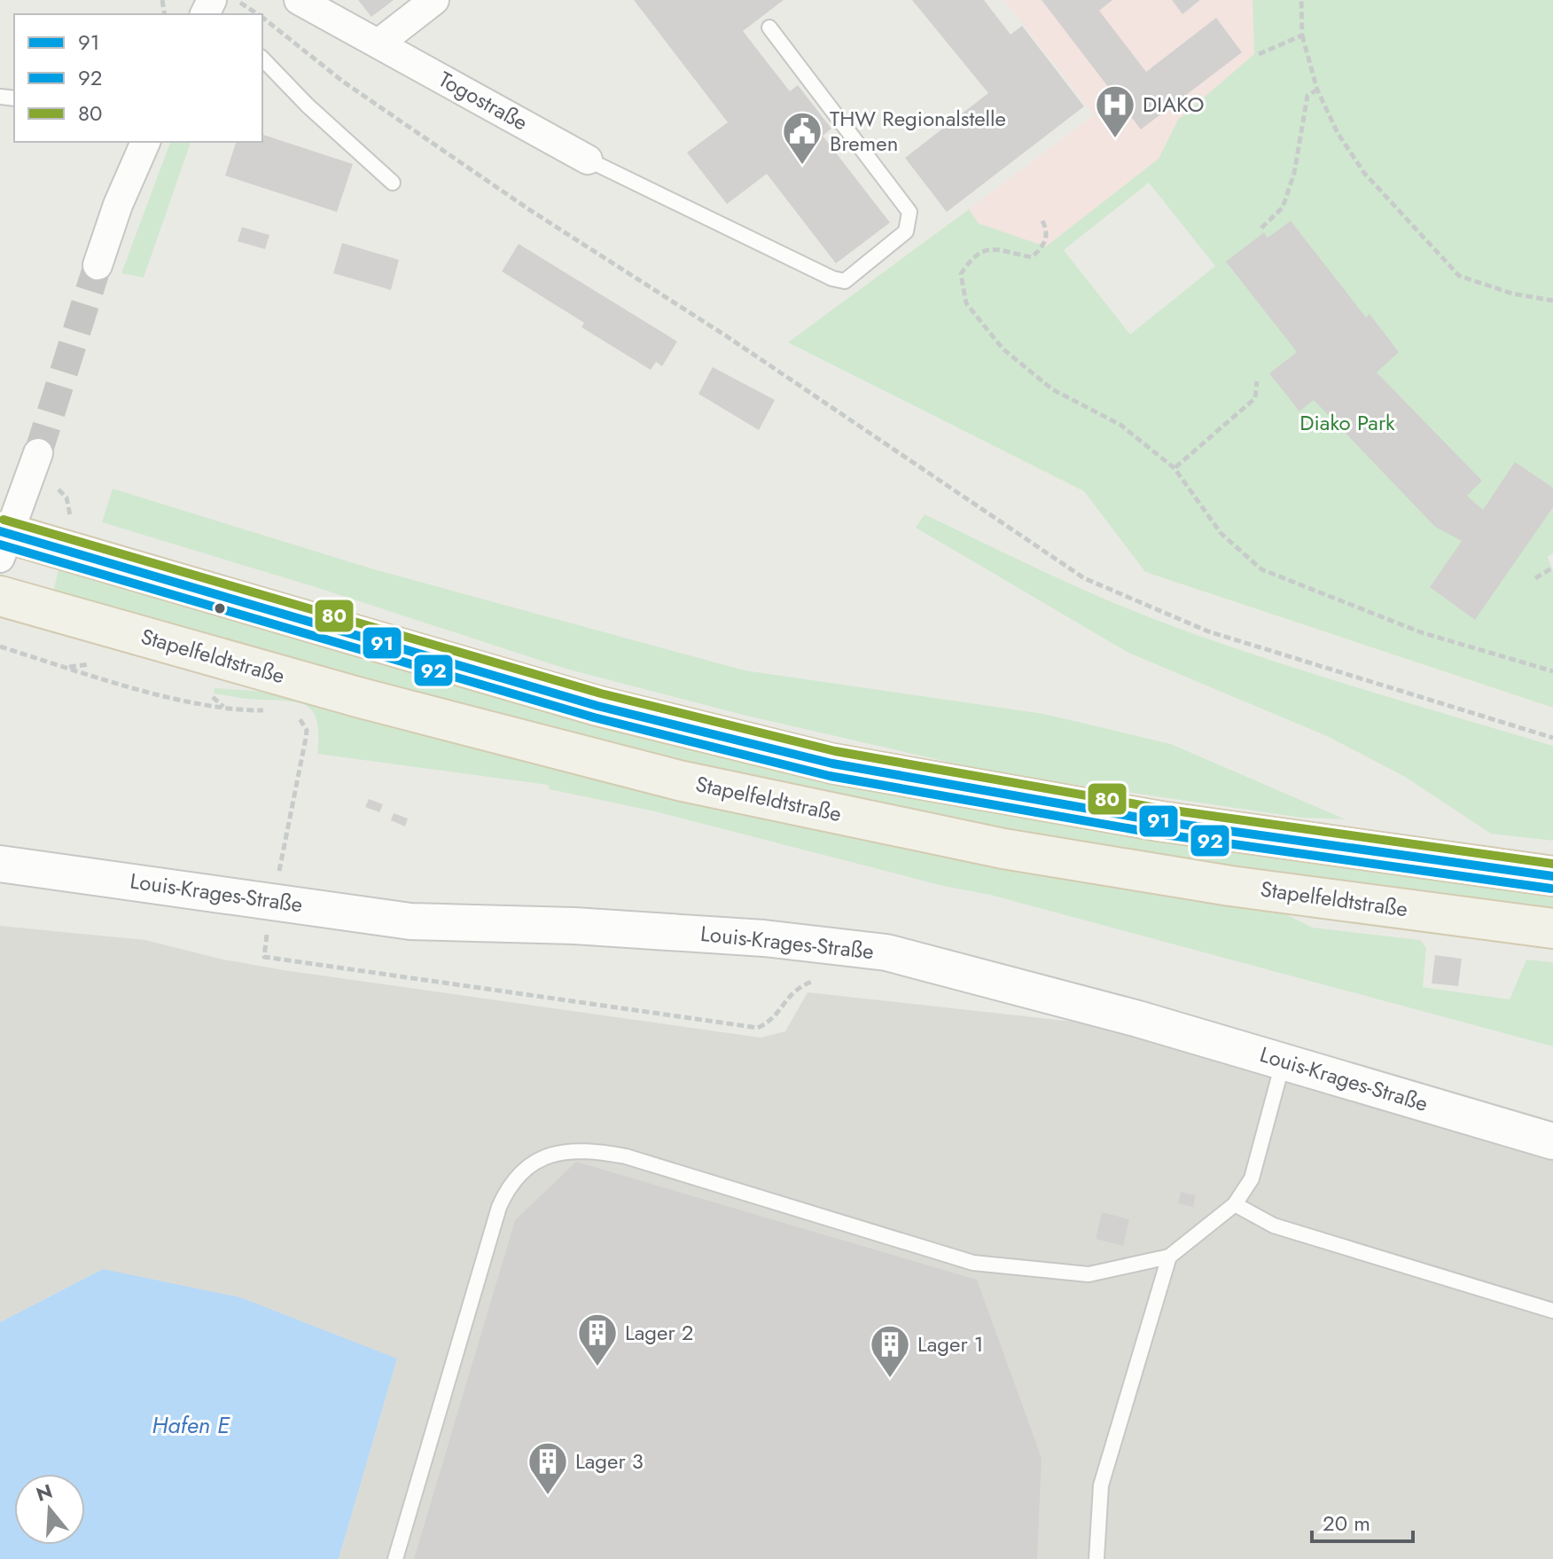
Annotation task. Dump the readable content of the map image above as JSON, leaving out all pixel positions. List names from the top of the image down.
{
  "streets": {
    "main road": ["Stapelfeldtstraße"],
    "street": ["Togostraße", "Louis-Krages-Straße"]
  },
  "water": ["Hafen E"],
  "parks": ["Diako Park"],
  "places": {
    "hospital": ["DIAKO"],
    "public building": ["THW Regionalstelle Bremen"],
    "building": ["Lager 2", "Lager 1", "Lager 3"]
  },
  "lines": ["transit line 80", "transit line 91", "transit line 92"],
  "legend": ["91", "92", "80"],
  "scale_bar": "20 m",
  "north": "top"
}
